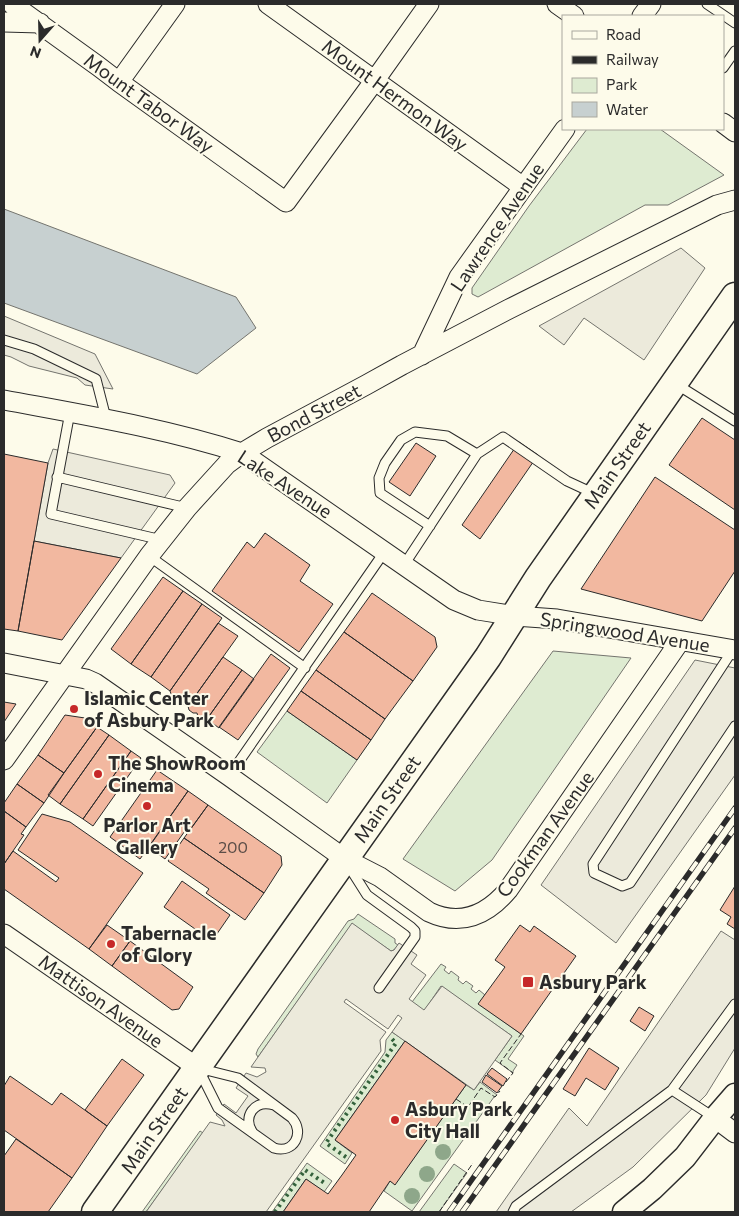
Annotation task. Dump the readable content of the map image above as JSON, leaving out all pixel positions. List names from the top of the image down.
{
  "streets": {
    "main road": ["Main Street"],
    "street": [
      "Mount Hermon Way",
      "Mount Tabor Way",
      "Lawrence Avenue",
      "Bond Street",
      "Lake Avenue",
      "Springwood Avenue",
      "Cookman Avenue",
      "Mattison Avenue"
    ]
  },
  "crossings": [
    ["Mount Hermon Way", "Mount Tabor Way"],
    ["Mount Hermon Way", "Lawrence Avenue"],
    ["Lawrence Avenue", "Bond Street"],
    ["Bond Street", "Lake Avenue"],
    ["Bond Street", "Cookman Avenue"],
    ["Main Street", "Lake Avenue"],
    ["Main Street", "Springwood Avenue"],
    ["Main Street", "Cookman Avenue"],
    ["Main Street", "Mattison Avenue"],
    ["Lake Avenue", "Springwood Avenue"],
    ["Springwood Avenue", "Cookman Avenue"]
  ],
  "places": {
    "other": [
      "Islamic Center of Asbury Park",
      "The ShowRoom Cinema",
      "Parlor Art Gallery",
      "Tabernacle of Glory",
      "Asbury Park City Hall"
    ],
    "transit": ["Asbury Park"]
  },
  "house_numbers": ["200"],
  "legend": [
    "Road",
    "Railway",
    "Park",
    "Water"
  ],
  "north": "bottom"
}
